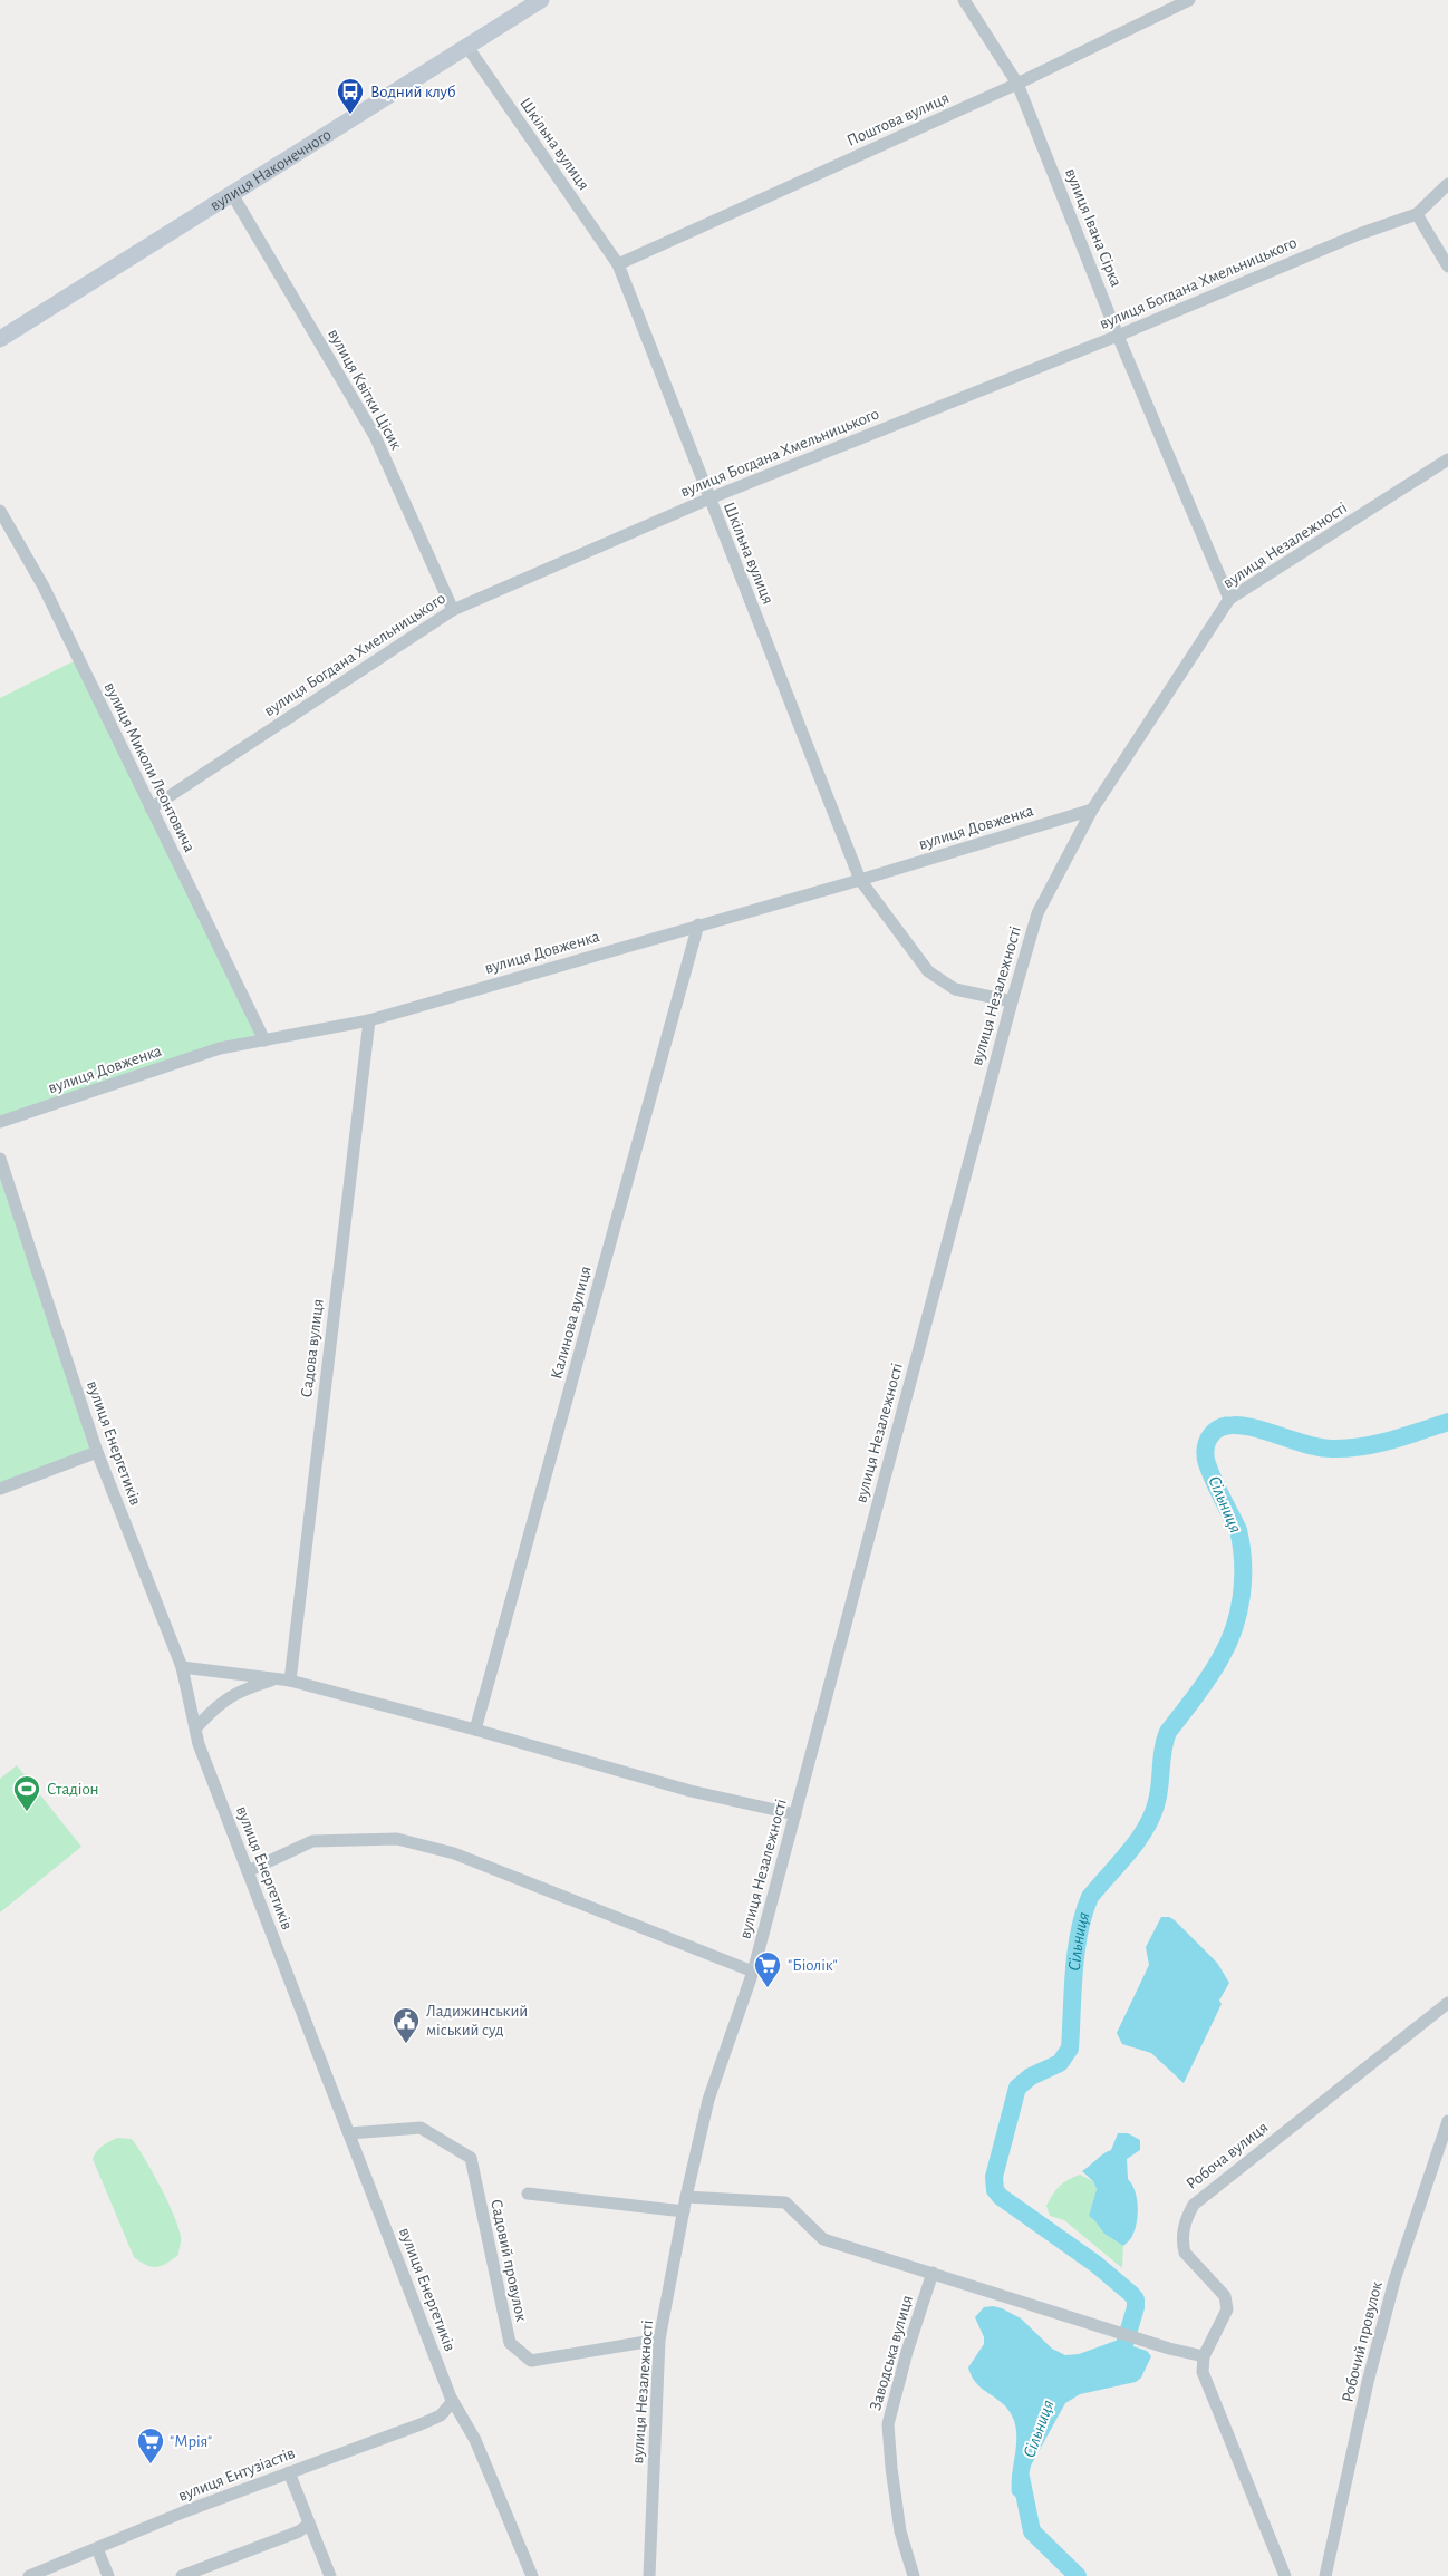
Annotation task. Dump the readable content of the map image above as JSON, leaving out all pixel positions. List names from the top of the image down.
{
  "streets": {
    "street": [
      "Поштова вулиця",
      "Шкільна вулиця",
      "вулиця Наконечного",
      "вулиця Івана Сірка",
      "вулиця Богдана Хмельницького",
      "вулиця Квітки Цісик",
      "вулиця Незалежності",
      "вулиця Миколи Леонтовича",
      "вулиця Довженка",
      "Калинова вулиця",
      "Садова вулиця",
      "вулиця Енергетиків",
      "Робоча вулиця",
      "Садовий провулок",
      "Робочий провулок",
      "Заводська вулиця",
      "вулиця Ентузіастів"
    ]
  },
  "crossings": [
    ["Поштова вулиця", "Шкільна вулиця"],
    ["Поштова вулиця", "вулиця Івана Сірка"],
    ["Шкільна вулиця", "вулиця Наконечного"],
    ["Шкільна вулиця", "вулиця Богдана Хмельницького"],
    ["Шкільна вулиця", "вулиця Незалежності"],
    ["Шкільна вулиця", "вулиця Довженка"],
    ["вулиця Наконечного", "вулиця Квітки Цісик"],
    ["вулиця Івана Сірка", "вулиця Богдана Хмельницького"],
    ["вулиця Івана Сірка", "вулиця Незалежності"],
    ["вулиця Богдана Хмельницького", "вулиця Квітки Цісик"],
    ["вулиця Богдана Хмельницького", "вулиця Миколи Леонтовича"],
    ["вулиця Незалежності", "вулиця Довженка"],
    ["вулиця Незалежності", "Садовий провулок"],
    ["вулиця Миколи Леонтовича", "вулиця Довженка"],
    ["вулиця Довженка", "Калинова вулиця"],
    ["вулиця Довженка", "Садова вулиця"],
    ["вулиця Енергетиків", "Садовий провулок"],
    ["вулиця Енергетиків", "вулиця Ентузіастів"]
  ],
  "water": ["Сільниця"],
  "places": {
    "bus stop": ["Водний клуб"],
    "sports": ["Стадіон"],
    "supermarket": ["\"Біолік\"", "\"Мрія\""],
    "public building": ["Ладижинський міський суд"]
  }
}
